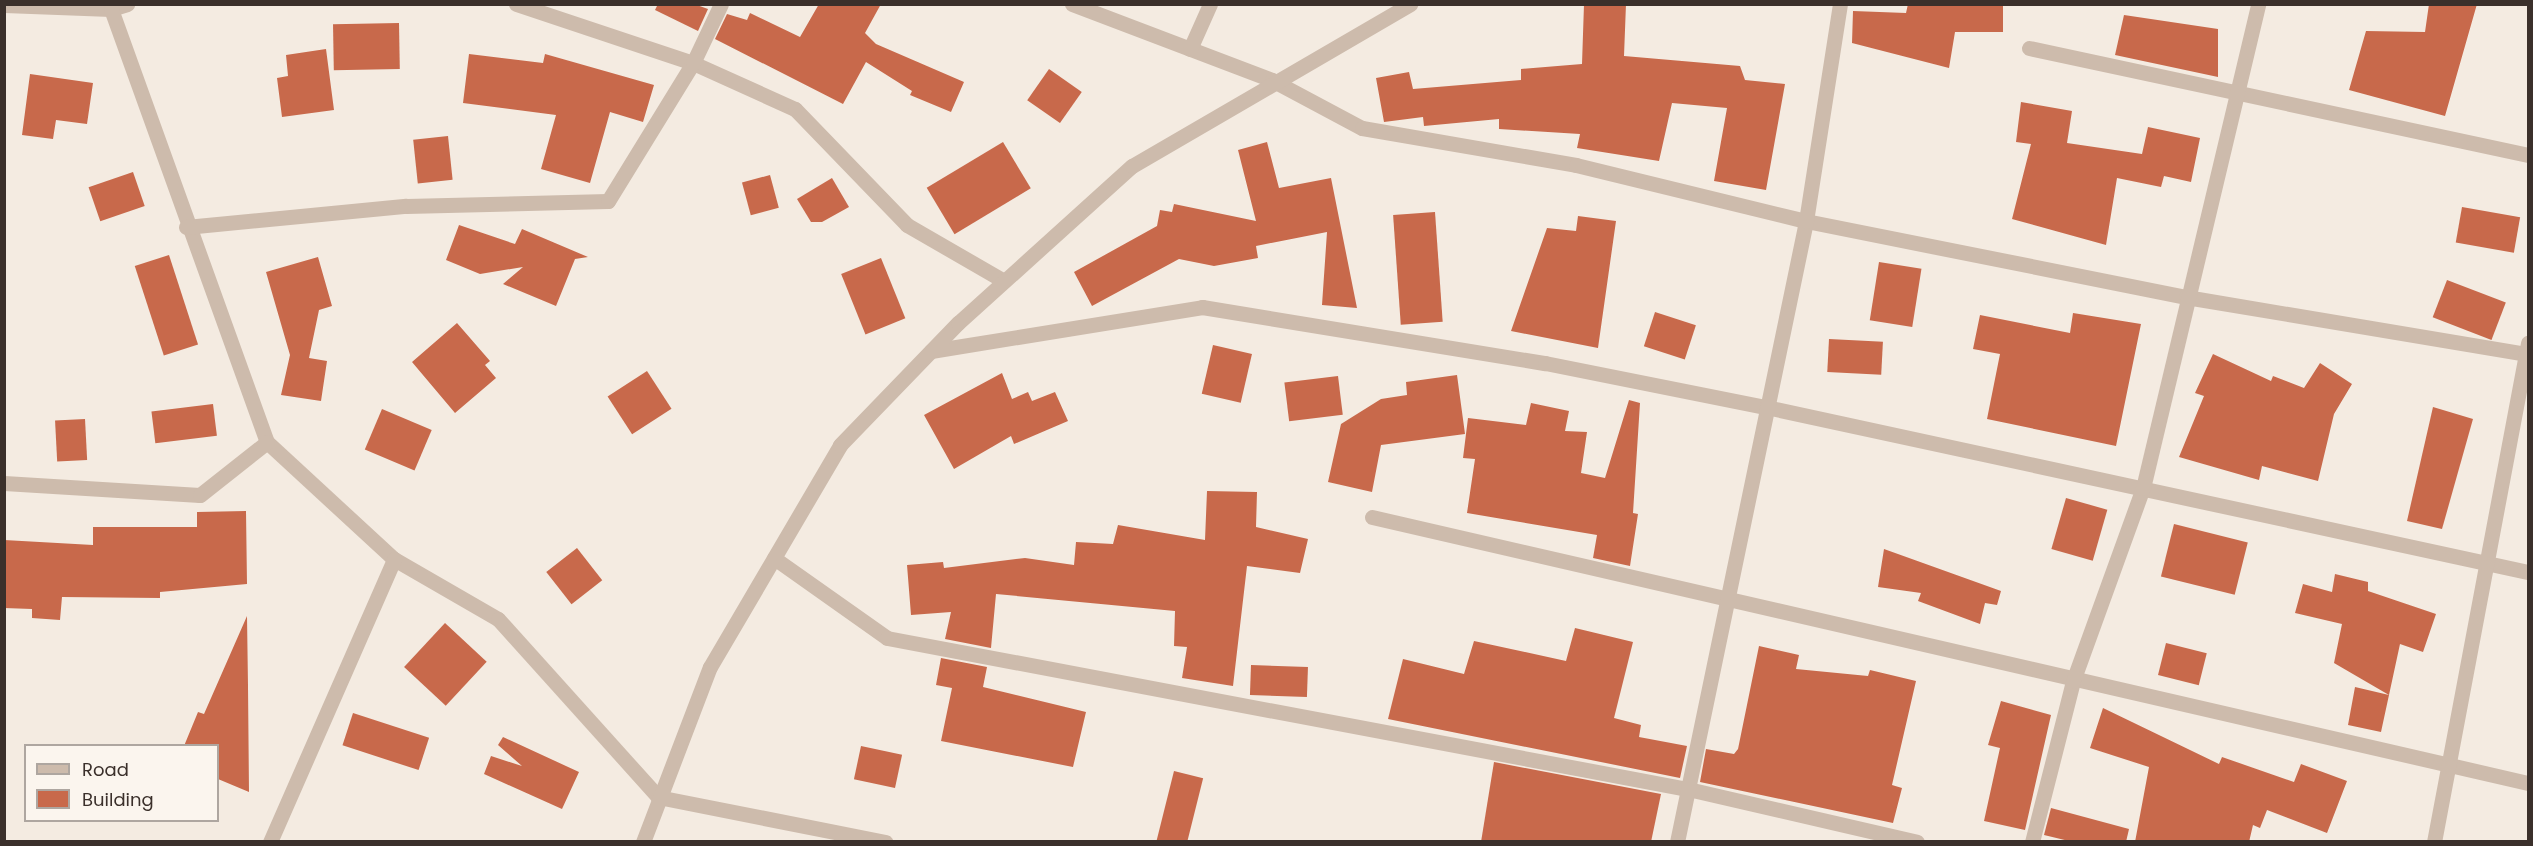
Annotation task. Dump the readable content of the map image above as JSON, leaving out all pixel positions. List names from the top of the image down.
{
  "legend": ["Road", "Building"]
}
